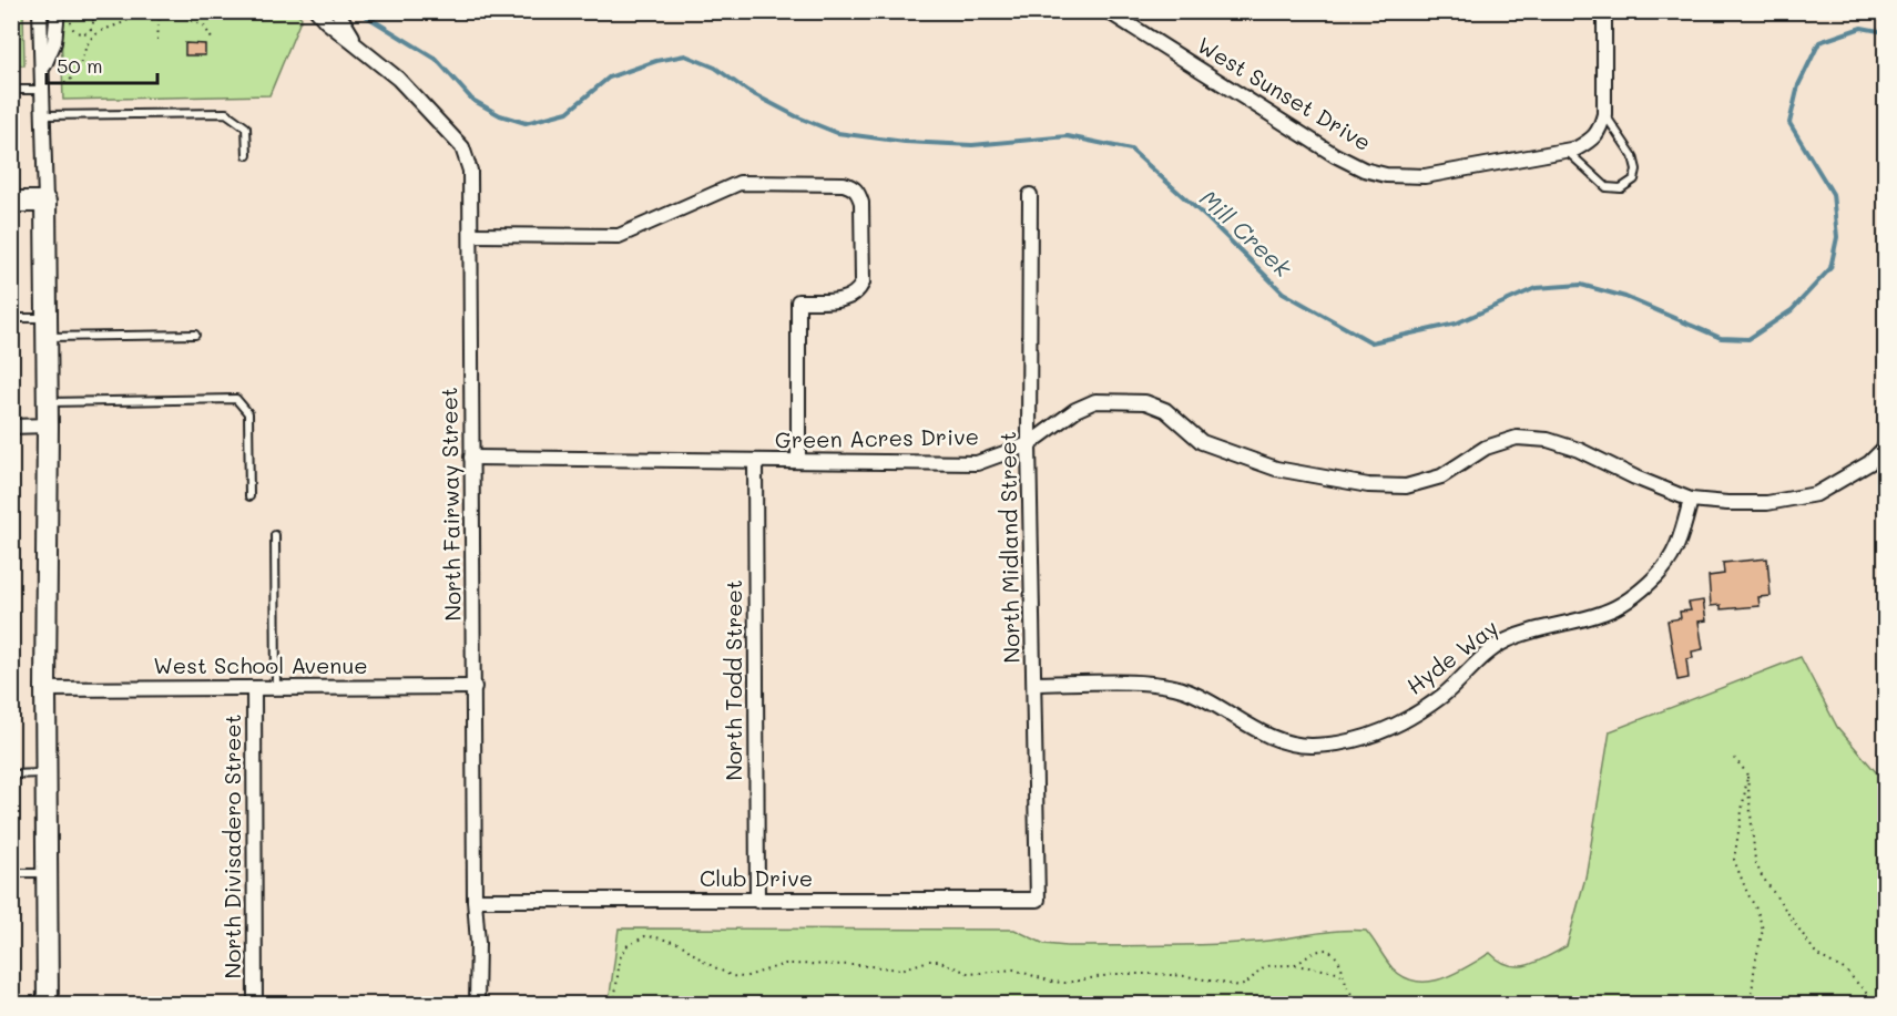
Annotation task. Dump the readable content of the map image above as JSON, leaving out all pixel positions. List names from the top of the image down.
{
  "streets": {
    "street": [
      "West Sunset Drive",
      "Green Acres Drive",
      "North Fairway Street",
      "North Midland Street",
      "Hyde Way",
      "West School Avenue",
      "North Todd Street",
      "North Divisadero Street",
      "Club Drive"
    ]
  },
  "crossings": [
    ["Green Acres Drive", "North Fairway Street"],
    ["Green Acres Drive", "North Midland Street"],
    ["Green Acres Drive", "Hyde Way"],
    ["Green Acres Drive", "North Todd Street"],
    ["North Fairway Street", "West School Avenue"],
    ["North Fairway Street", "Club Drive"],
    ["North Midland Street", "Hyde Way"],
    ["North Midland Street", "Club Drive"],
    ["West School Avenue", "North Divisadero Street"],
    ["North Todd Street", "Club Drive"]
  ],
  "water": ["Mill Creek"],
  "scale_bar": "50 m"
}
